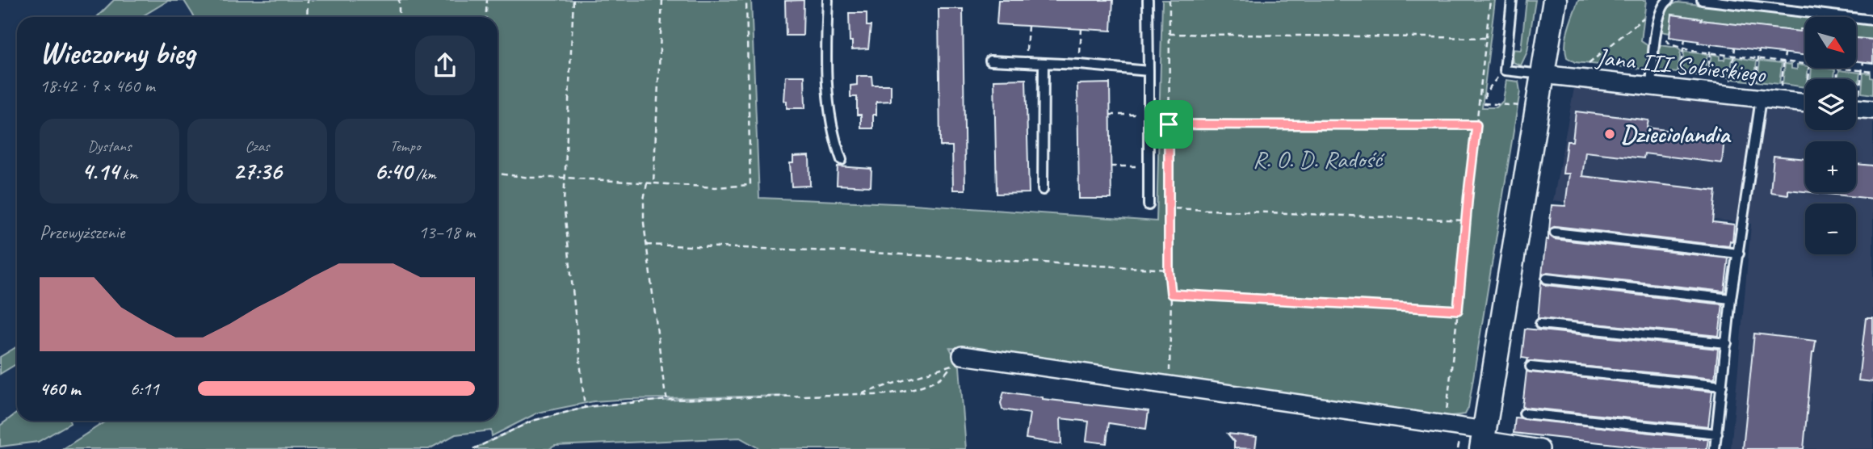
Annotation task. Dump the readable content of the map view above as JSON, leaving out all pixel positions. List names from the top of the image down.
{
  "streets": {
    "street": ["Jana III Sobieskiego"]
  },
  "parks": ["R. O. D. Radość"],
  "places": ["Dzieciolandia"],
  "north": "bottom right",
  "page": {
    "map_buttons": ["+", "−"],
    "heading": ["Wieczorny bieg", "18:42 · 9 × 460 m"],
    "stats": [
      ["Dystans", "4.14 km"],
      ["Czas", "27:36"],
      ["Tempo", "6:40 /km"]
    ],
    "chart": ["Przewyższenie", "13–18 m"],
    "list": [
      {
        "name": "460 m",
        "note": "6:11"
      }
    ]
  }
}
